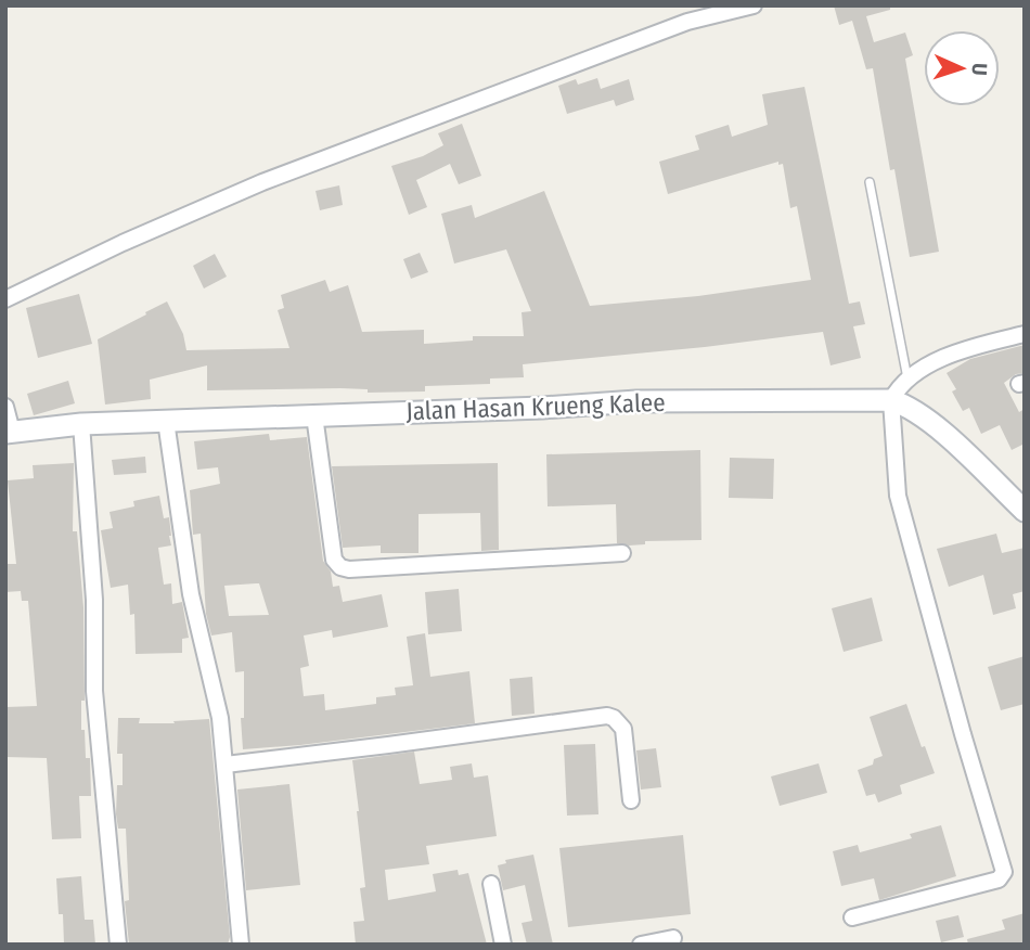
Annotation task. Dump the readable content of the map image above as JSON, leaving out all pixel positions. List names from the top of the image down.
{
  "streets": {
    "street": ["Jalan Hasan Krueng Kalee"]
  },
  "north": "right"
}
